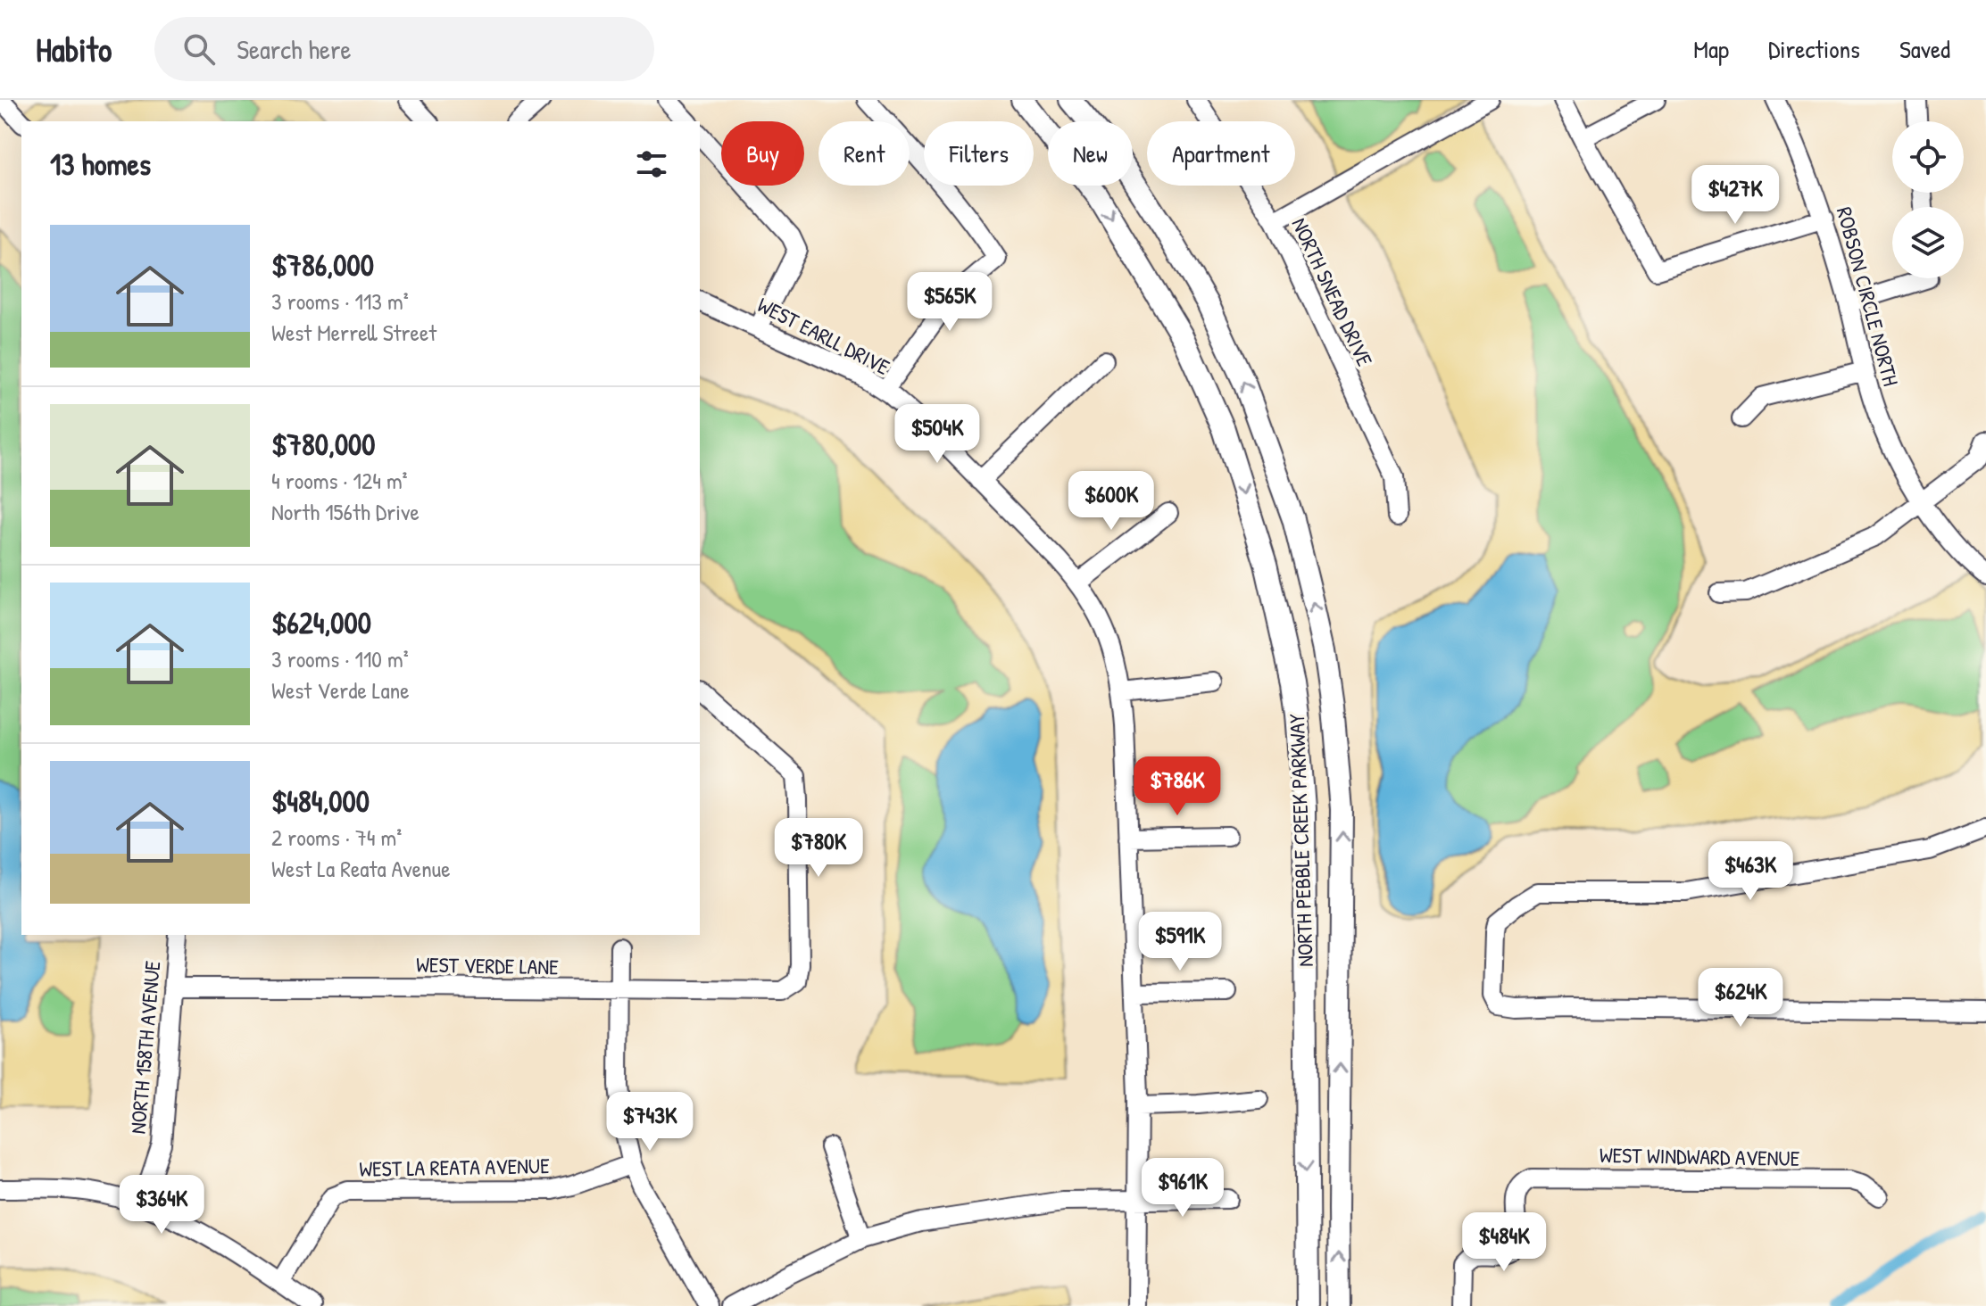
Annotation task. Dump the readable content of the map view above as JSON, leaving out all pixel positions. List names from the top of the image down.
{
  "streets": {
    "main road": ["NORTH PEBBLE CREEK PARKWAY"],
    "street": [
      "NORTH SNEAD DRIVE",
      "ROBSON CIRCLE NORTH",
      "WEST EARLL DRIVE",
      "WEST VERDE LANE",
      "NORTH 158TH AVENUE",
      "WEST WINDWARD AVENUE",
      "WEST LA REATA AVENUE"
    ]
  },
  "crossings": [
    ["WEST VERDE LANE", "NORTH 158TH AVENUE"]
  ],
  "page": {
    "header": "Habito",
    "search": "Search here",
    "nav": ["Map", "Directions", "Saved"],
    "chip": [
      "Buy",
      "Rent",
      "Filters",
      "New",
      "Apartment"
    ],
    "heading": "13 homes",
    "price": [
      "$427K",
      "$565K",
      "$504K",
      "$600K",
      "$786K",
      "$780K",
      "$463K",
      "$591K",
      "$624K",
      "$743K",
      "$961K",
      "$364K",
      "$484K"
    ],
    "list": [
      {
        "name": "$786,000",
        "note": "3 rooms · 113 m² · West Merrell Street"
      },
      {
        "name": "$780,000",
        "note": "4 rooms · 124 m² · North 156th Drive"
      },
      {
        "name": "$624,000",
        "note": "3 rooms · 110 m² · West Verde Lane"
      },
      {
        "name": "$484,000",
        "note": "2 rooms · 74 m² · West La Reata Avenue"
      }
    ]
  }
}
